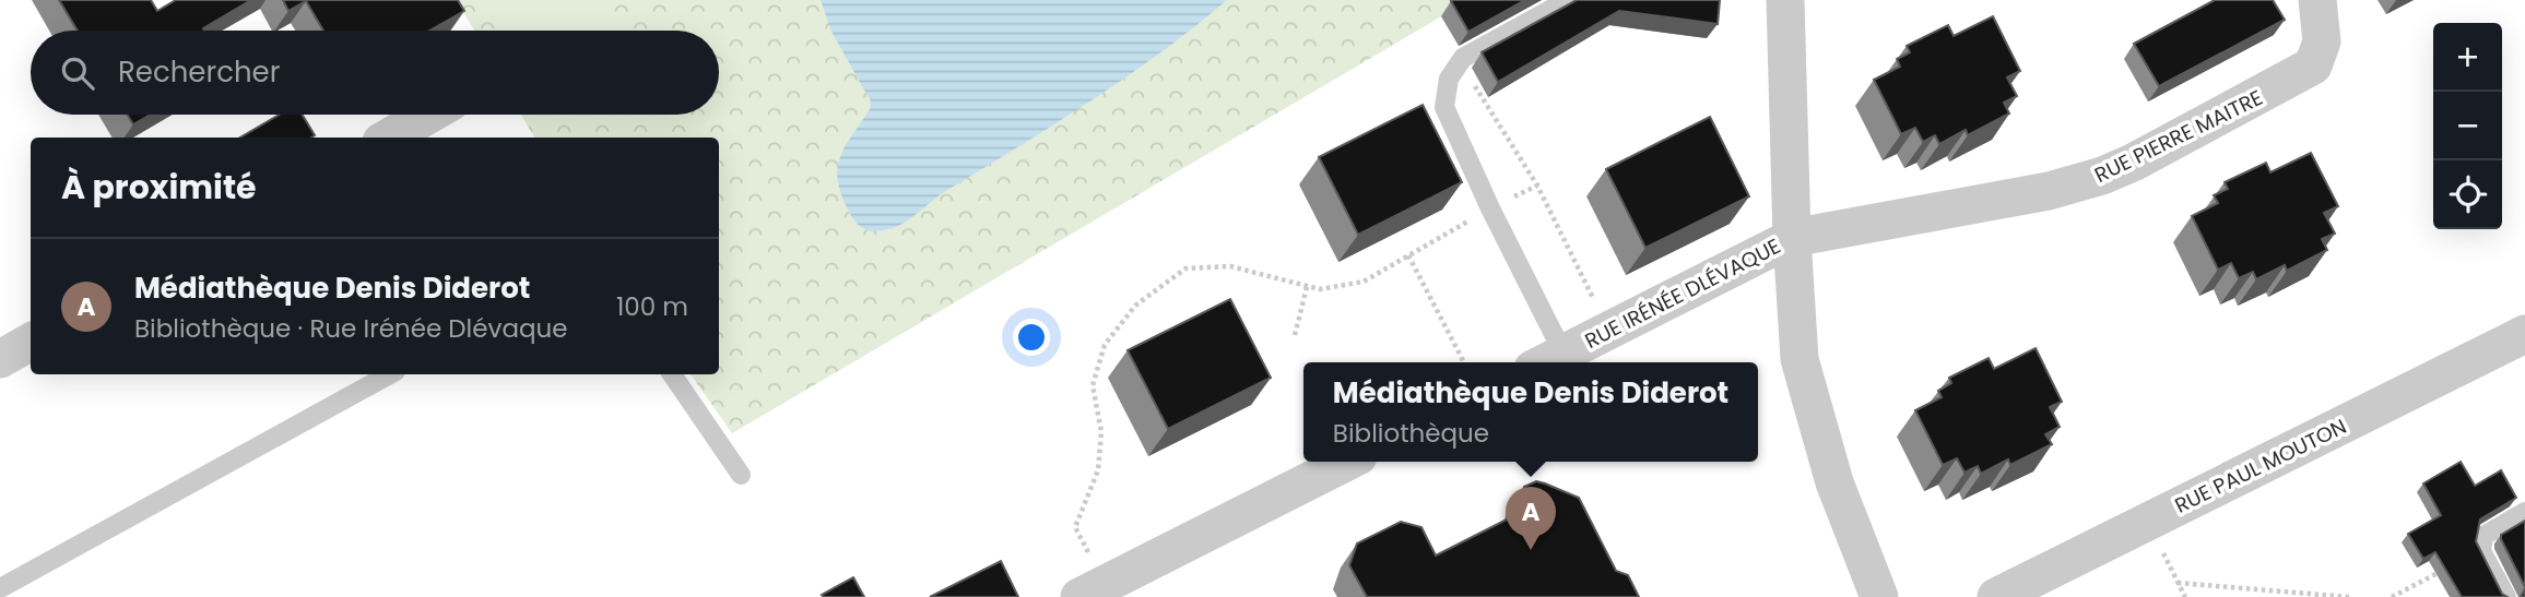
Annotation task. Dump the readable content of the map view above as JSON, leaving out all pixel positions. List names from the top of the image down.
{
  "streets": {
    "street": ["RUE PIERRE MAITRE", "RUE IRÉNÉE DLÉVAQUE", "RUE PAUL MOUTON"]
  },
  "crossings": [
    ["RUE PIERRE MAITRE", "RUE IRÉNÉE DLÉVAQUE"]
  ],
  "page": {
    "map_buttons": ["+", "−"],
    "search": "Rechercher",
    "heading": "À proximité",
    "list": [
      {
        "mark": "A",
        "name": "Médiathèque Denis Diderot",
        "note": "Bibliothèque · Rue Irénée Dlévaque",
        "value": "100 m"
      }
    ],
    "popup": ["Médiathèque Denis Diderot", "Bibliothèque"],
    "pins": "A"
  }
}
